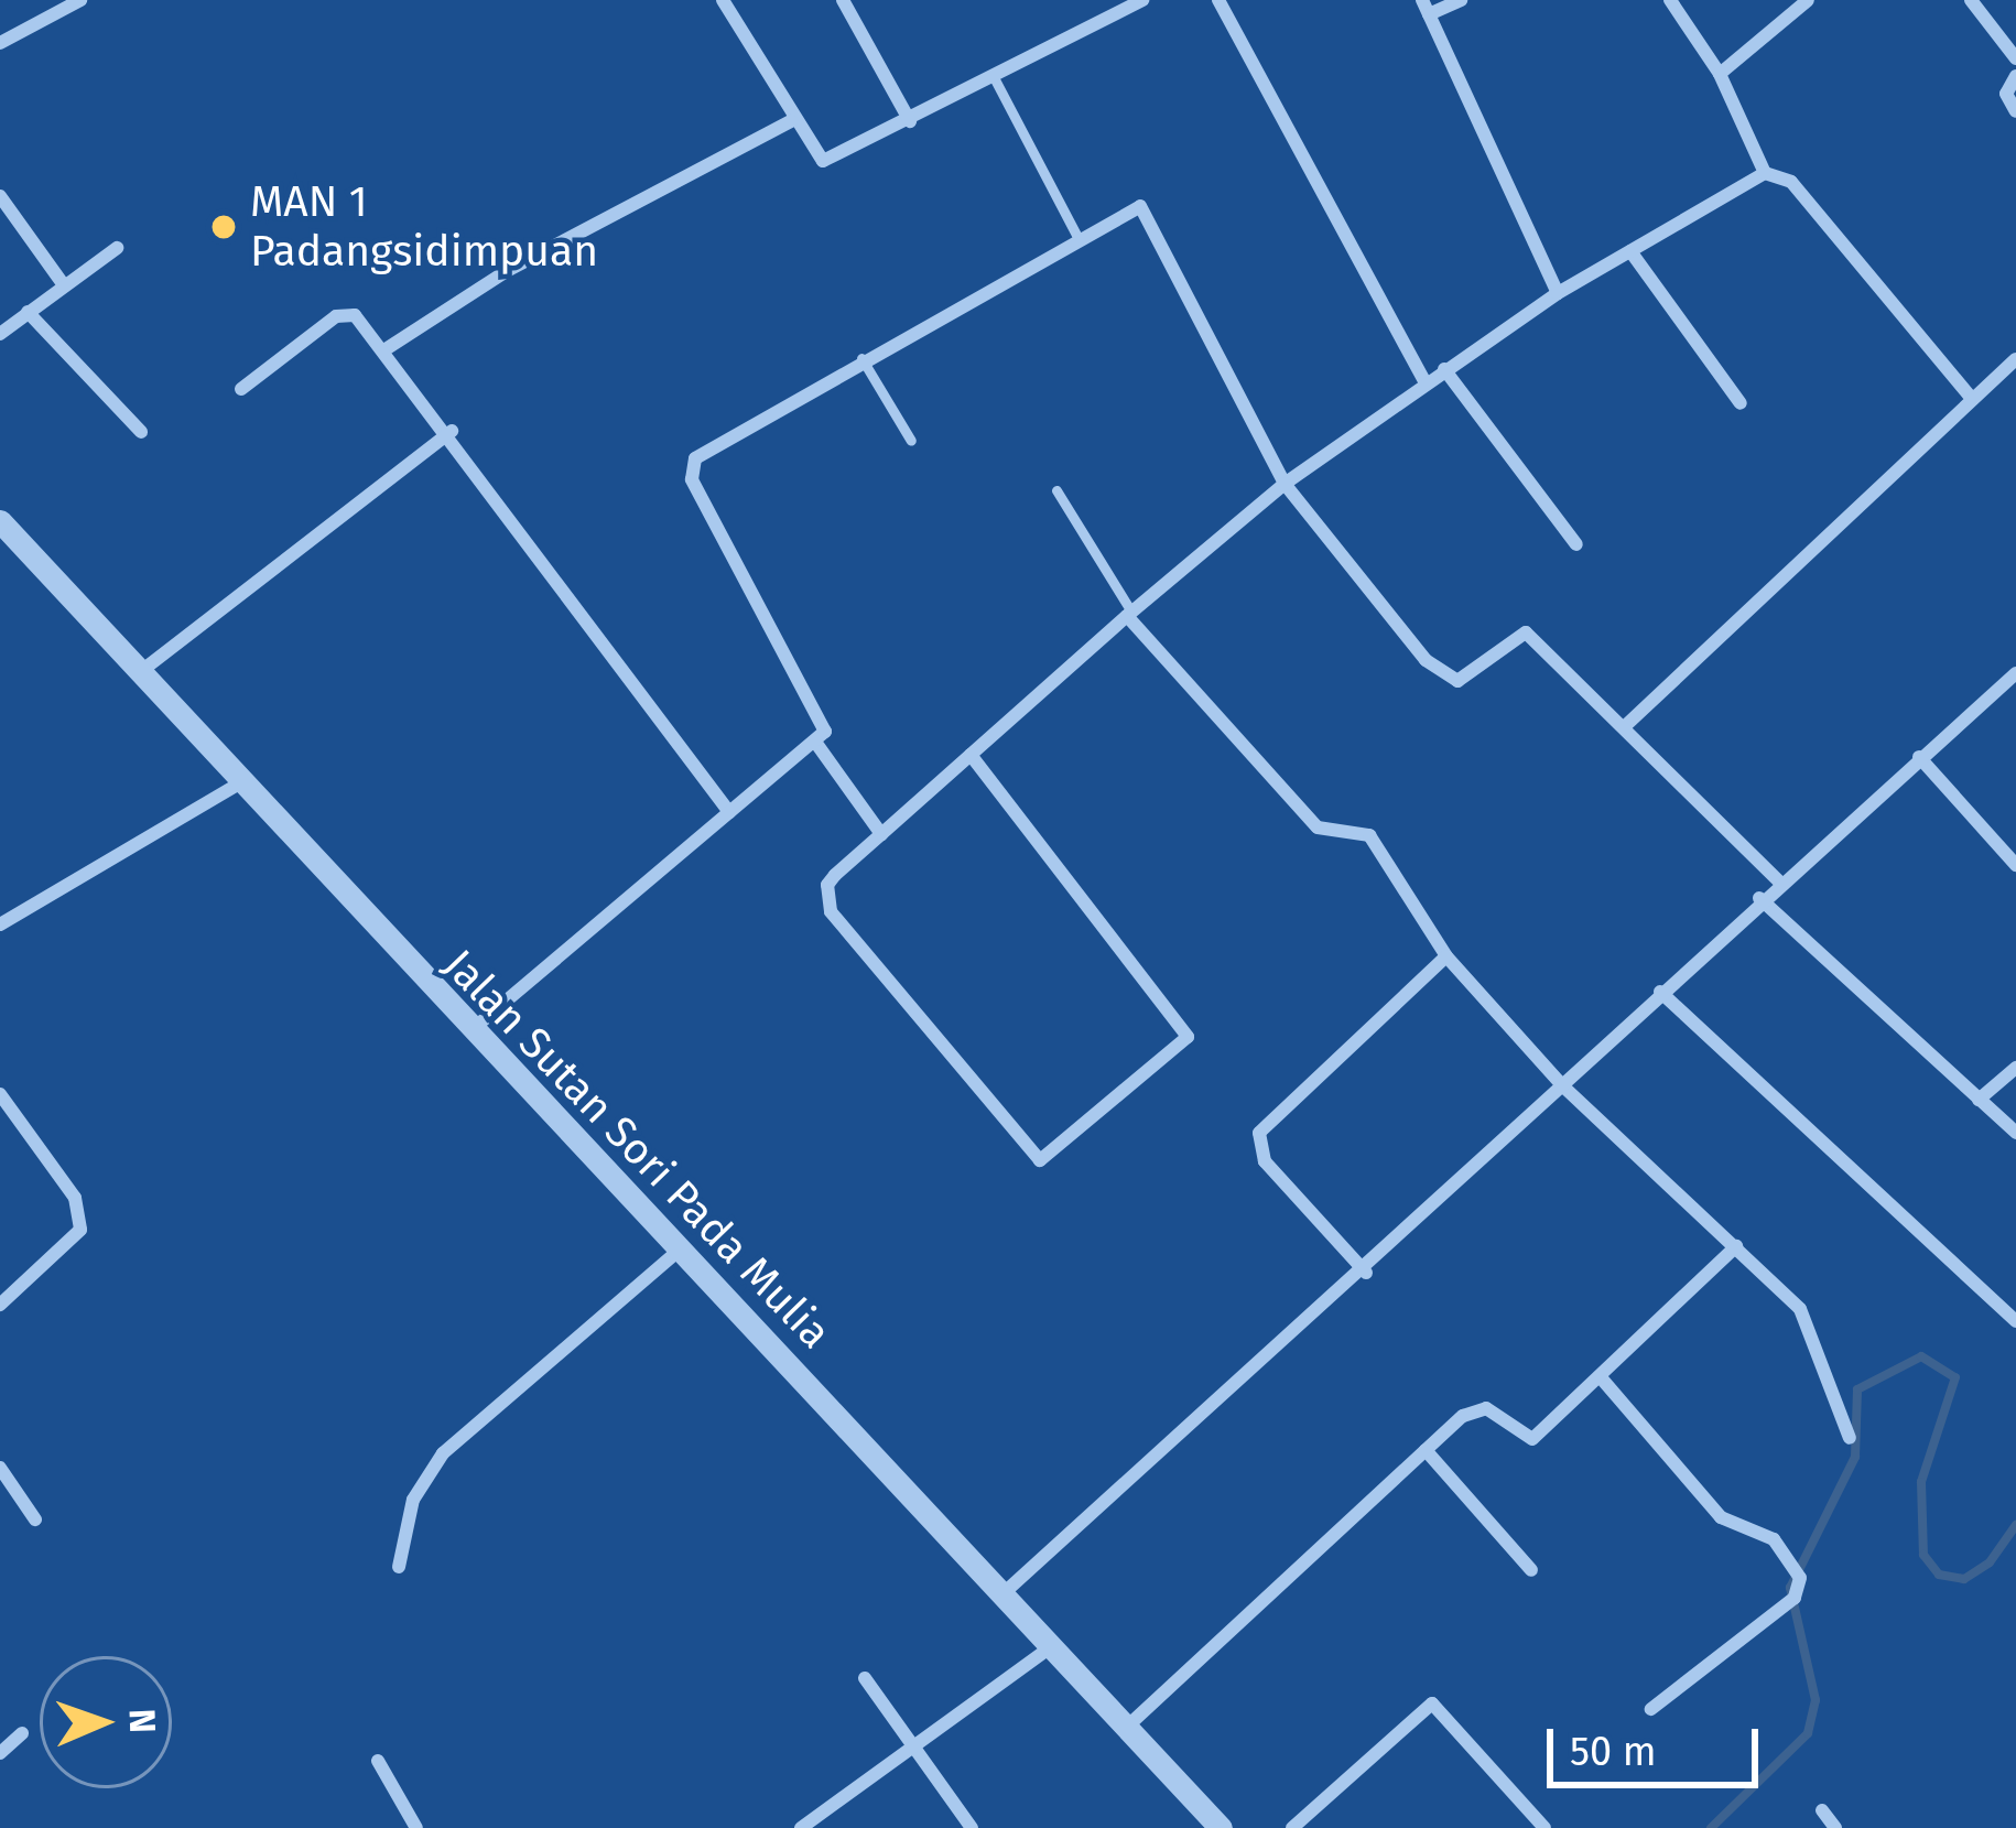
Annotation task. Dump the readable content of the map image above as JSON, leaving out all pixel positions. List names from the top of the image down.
{
  "streets": {
    "street": ["Jalan Sutan Sori Pada Mulia"]
  },
  "places": ["MAN 1 Padangsidimpuan"],
  "scale_bar": "50 m",
  "north": "right"
}
